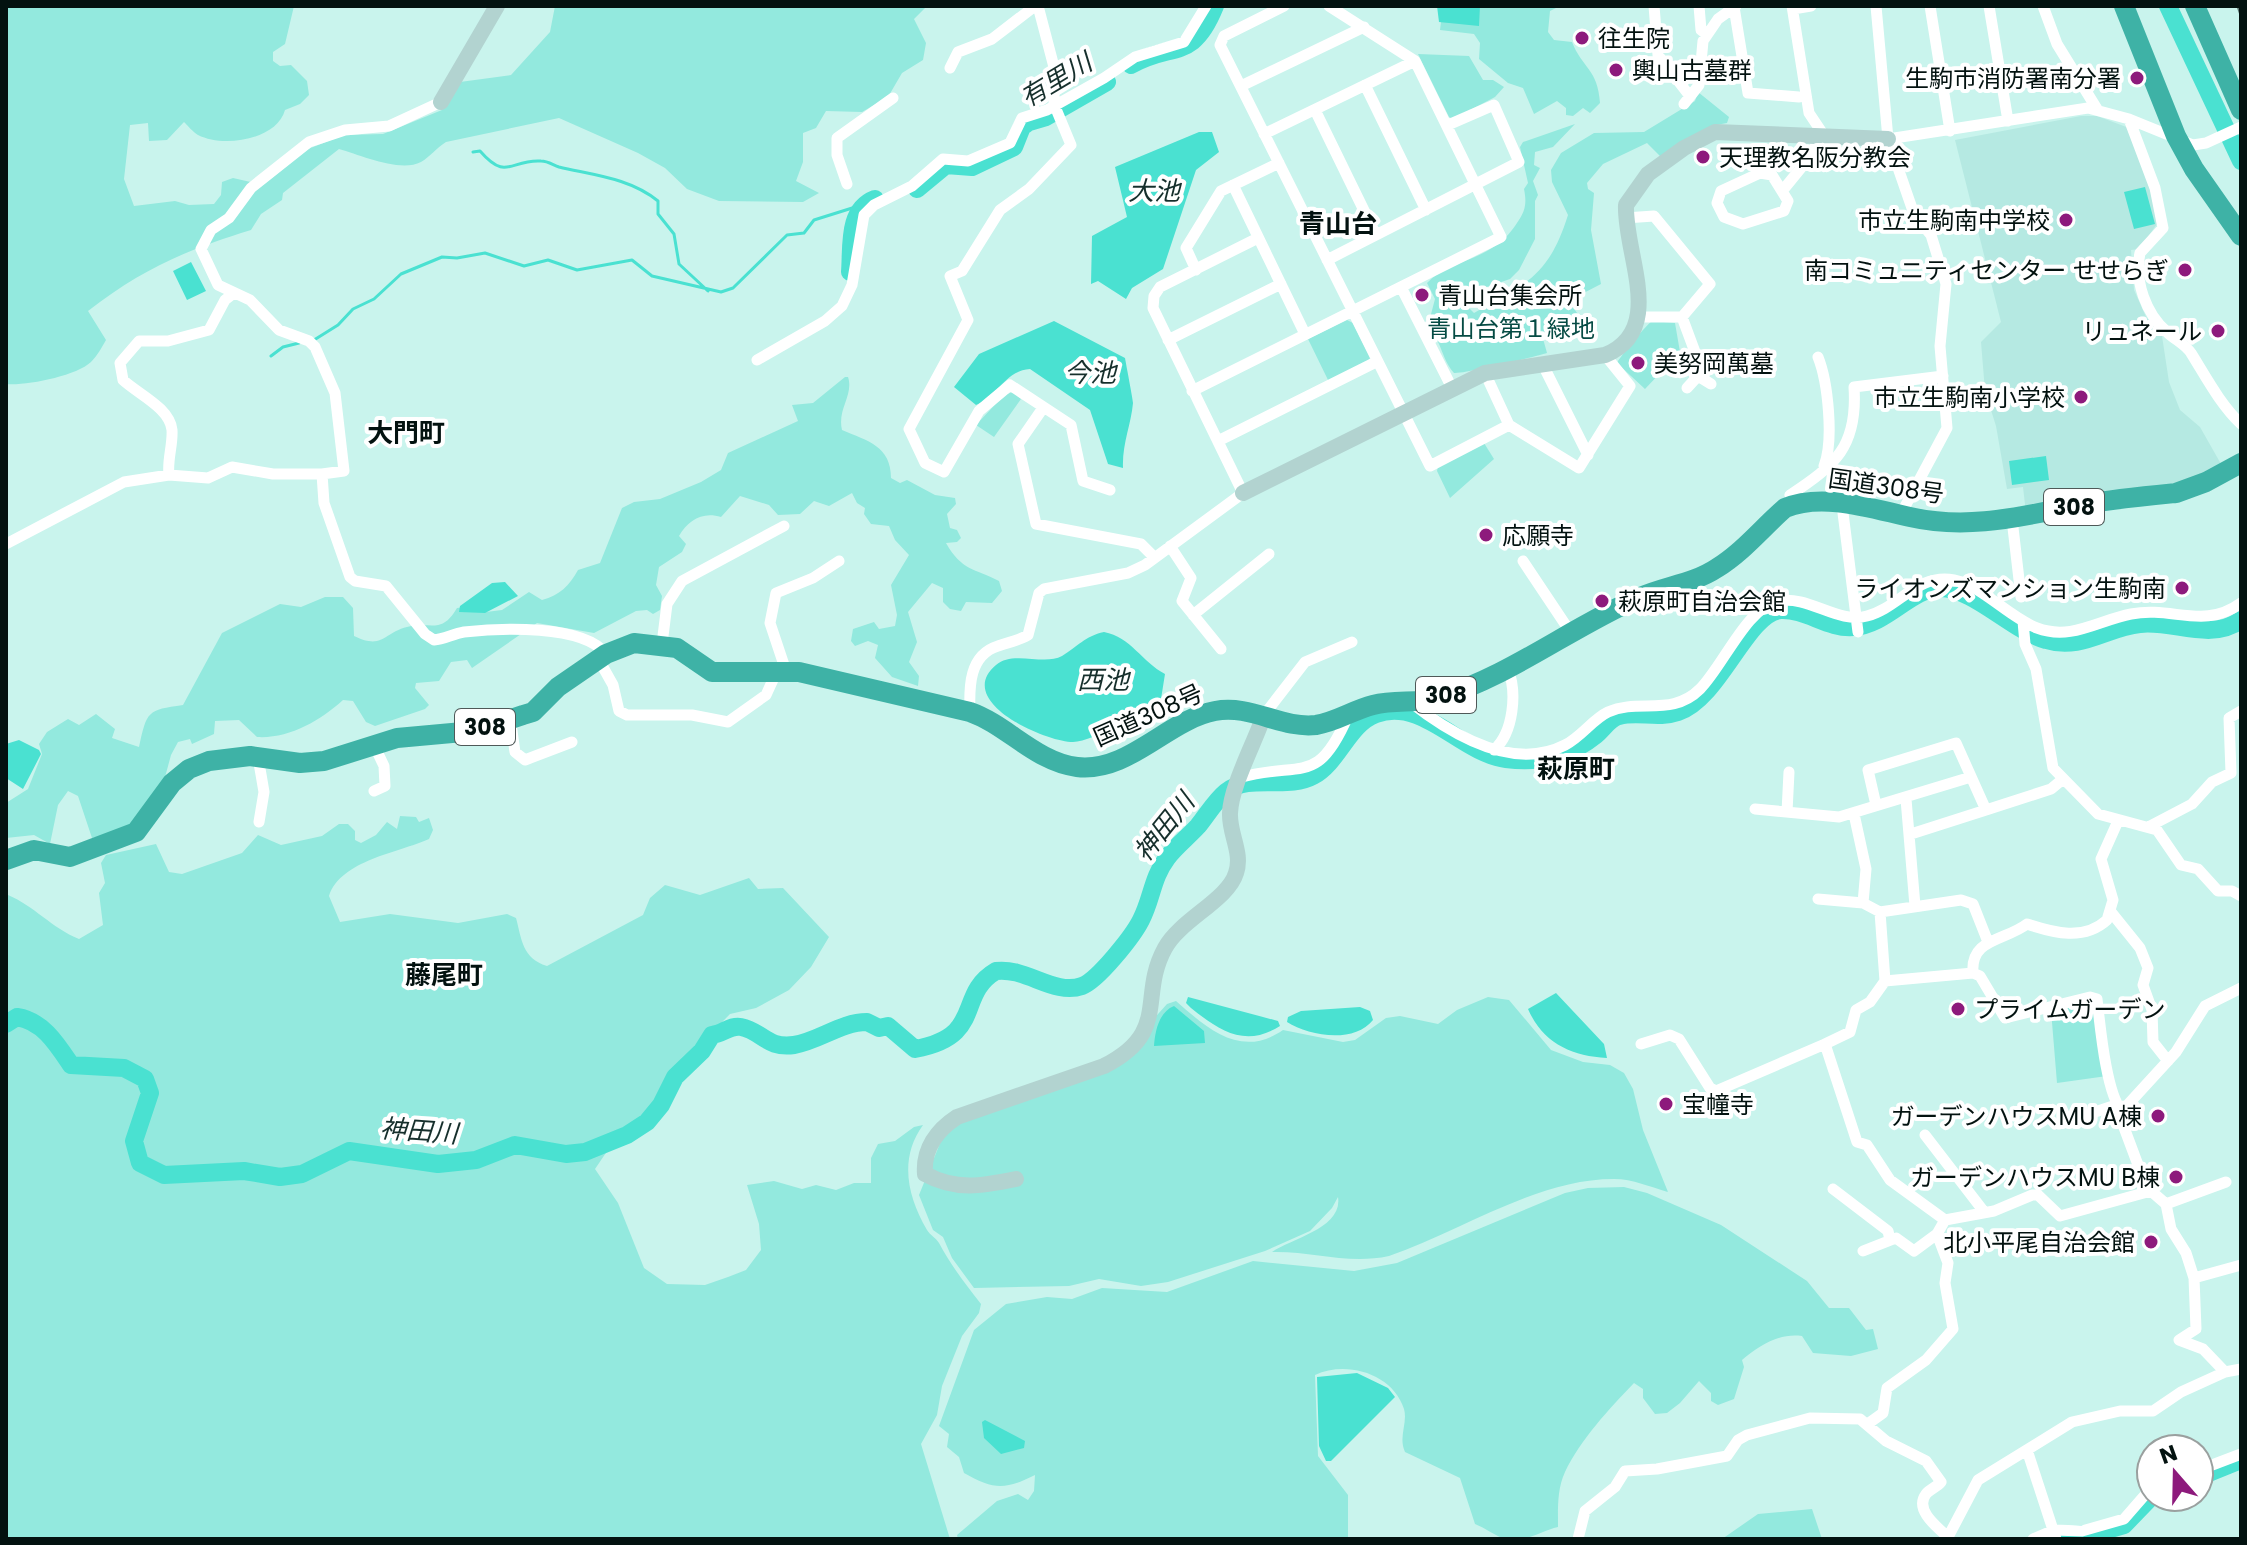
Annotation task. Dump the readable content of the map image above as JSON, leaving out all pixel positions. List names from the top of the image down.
{
  "streets": {
    "highway": ["国道308号", "308"]
  },
  "crossings": [
    ["国道308号", "308"]
  ],
  "districts": [
    "青山台",
    "大門町",
    "萩原町",
    "藤尾町"
  ],
  "water": [
    "有里川",
    "大池",
    "今池",
    "西池",
    "神田川"
  ],
  "parks": ["青山台第１緑地"],
  "places": [
    "往生院",
    "輿山古墓群",
    "生駒市消防署南分署",
    "天理教名阪分教会",
    "市立生駒南中学校",
    "南コミュニティセンター せせらぎ",
    "青山台集会所",
    "リュネール",
    "美努岡萬墓",
    "市立生駒南小学校",
    "応願寺",
    "ライオンズマンション生駒南",
    "萩原町自治会館",
    "プライムガーデン",
    "宝幢寺",
    "ガーデンハウスMU A棟",
    "ガーデンハウスMU B棟",
    "北小平尾自治会館"
  ],
  "north": "top"
}
